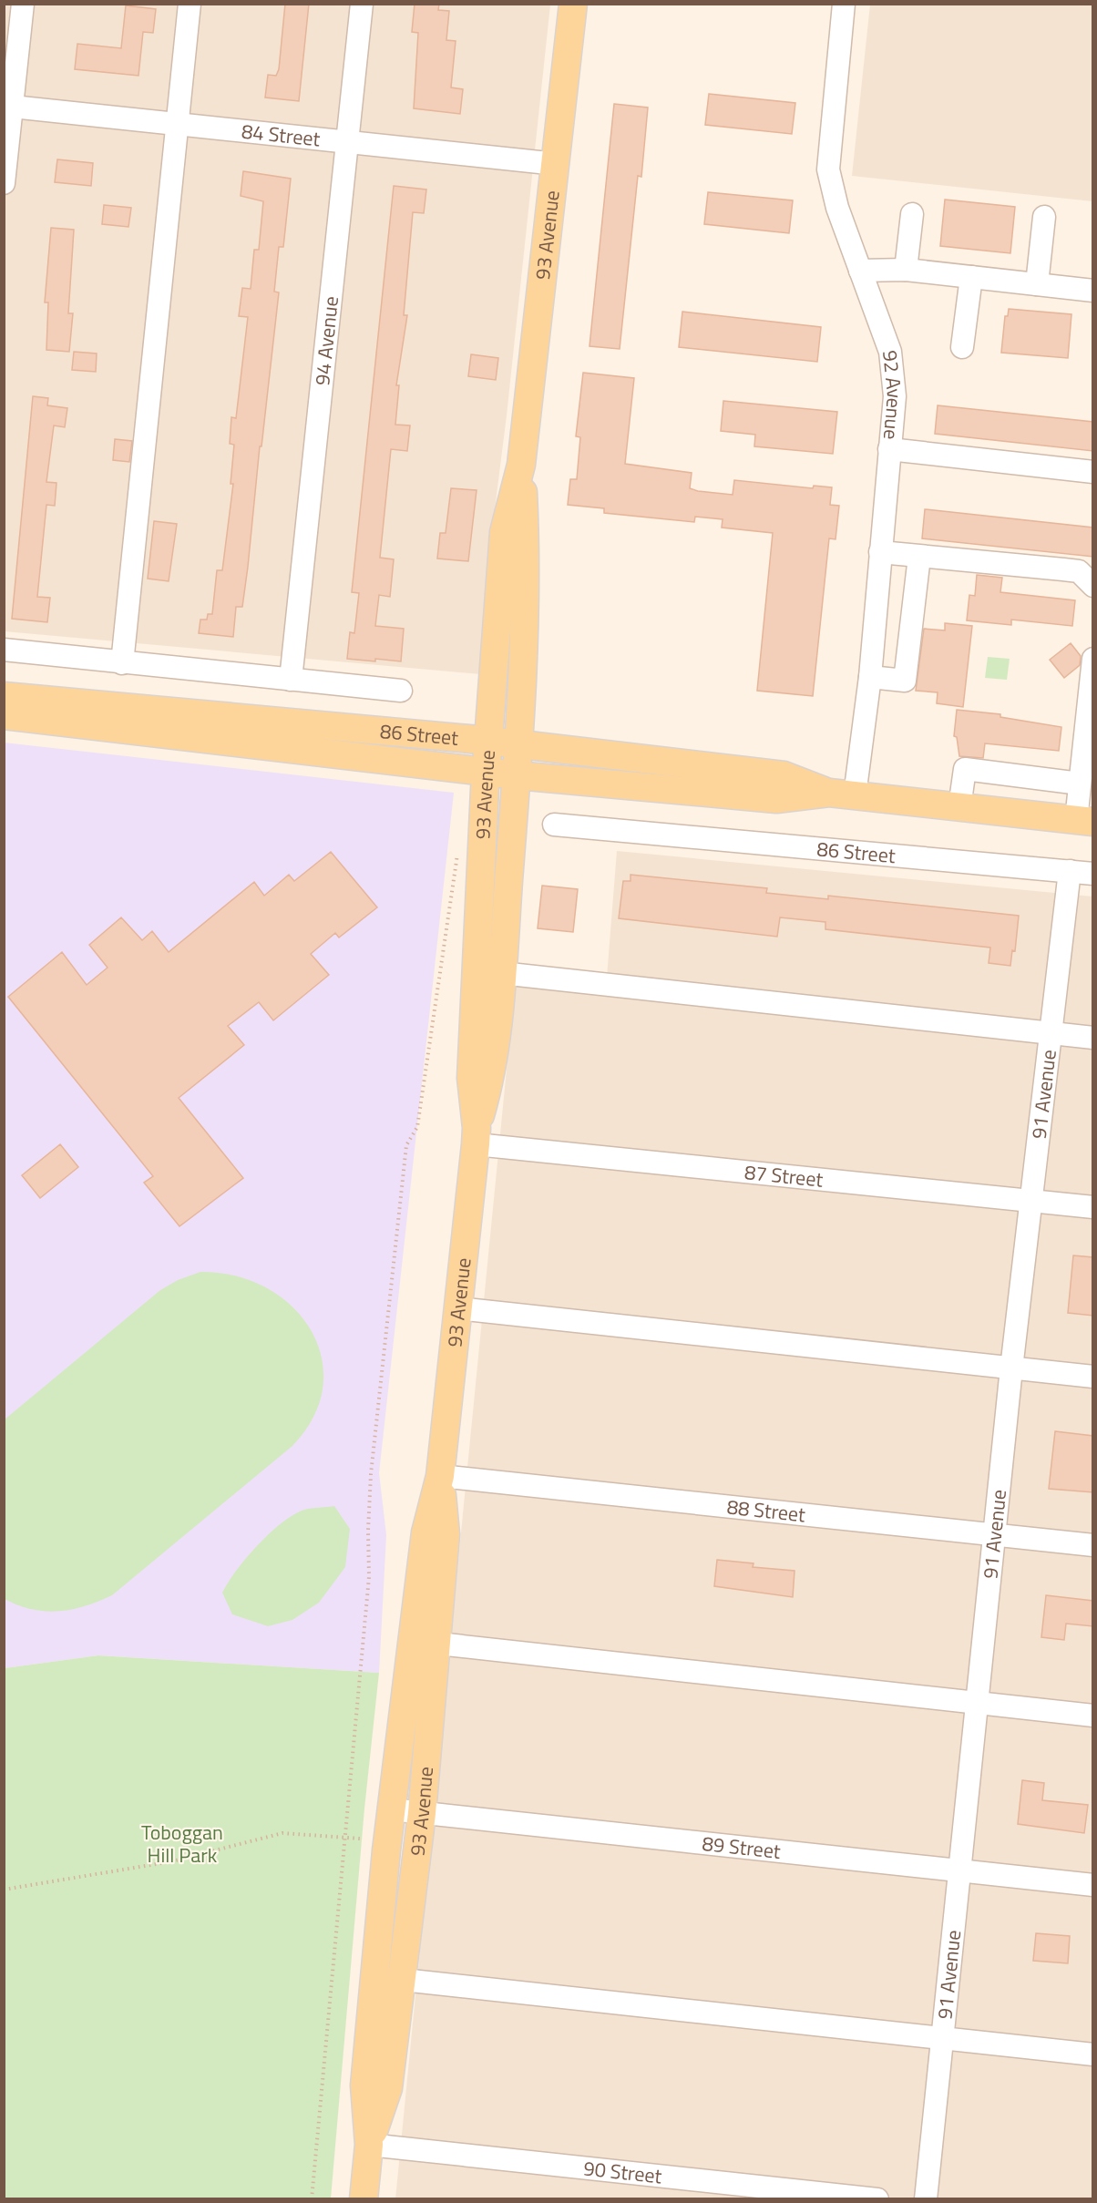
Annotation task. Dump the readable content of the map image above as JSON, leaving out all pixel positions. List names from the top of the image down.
{
  "streets": {
    "main road": ["93 Avenue", "86 Street"],
    "street": [
      "84 Street",
      "94 Avenue",
      "92 Avenue",
      "91 Avenue",
      "87 Street",
      "88 Street",
      "89 Street",
      "90 Street"
    ]
  },
  "crossings": [
    ["84 Street", "93 Avenue"],
    ["84 Street", "94 Avenue"],
    ["93 Avenue", "86 Street"],
    ["93 Avenue", "87 Street"],
    ["93 Avenue", "88 Street"],
    ["93 Avenue", "89 Street"],
    ["93 Avenue", "90 Street"],
    ["94 Avenue", "86 Street"],
    ["92 Avenue", "86 Street"],
    ["86 Street", "91 Avenue"],
    ["91 Avenue", "87 Street"],
    ["91 Avenue", "88 Street"],
    ["91 Avenue", "89 Street"]
  ],
  "parks": ["Toboggan Hill Park"]
}
